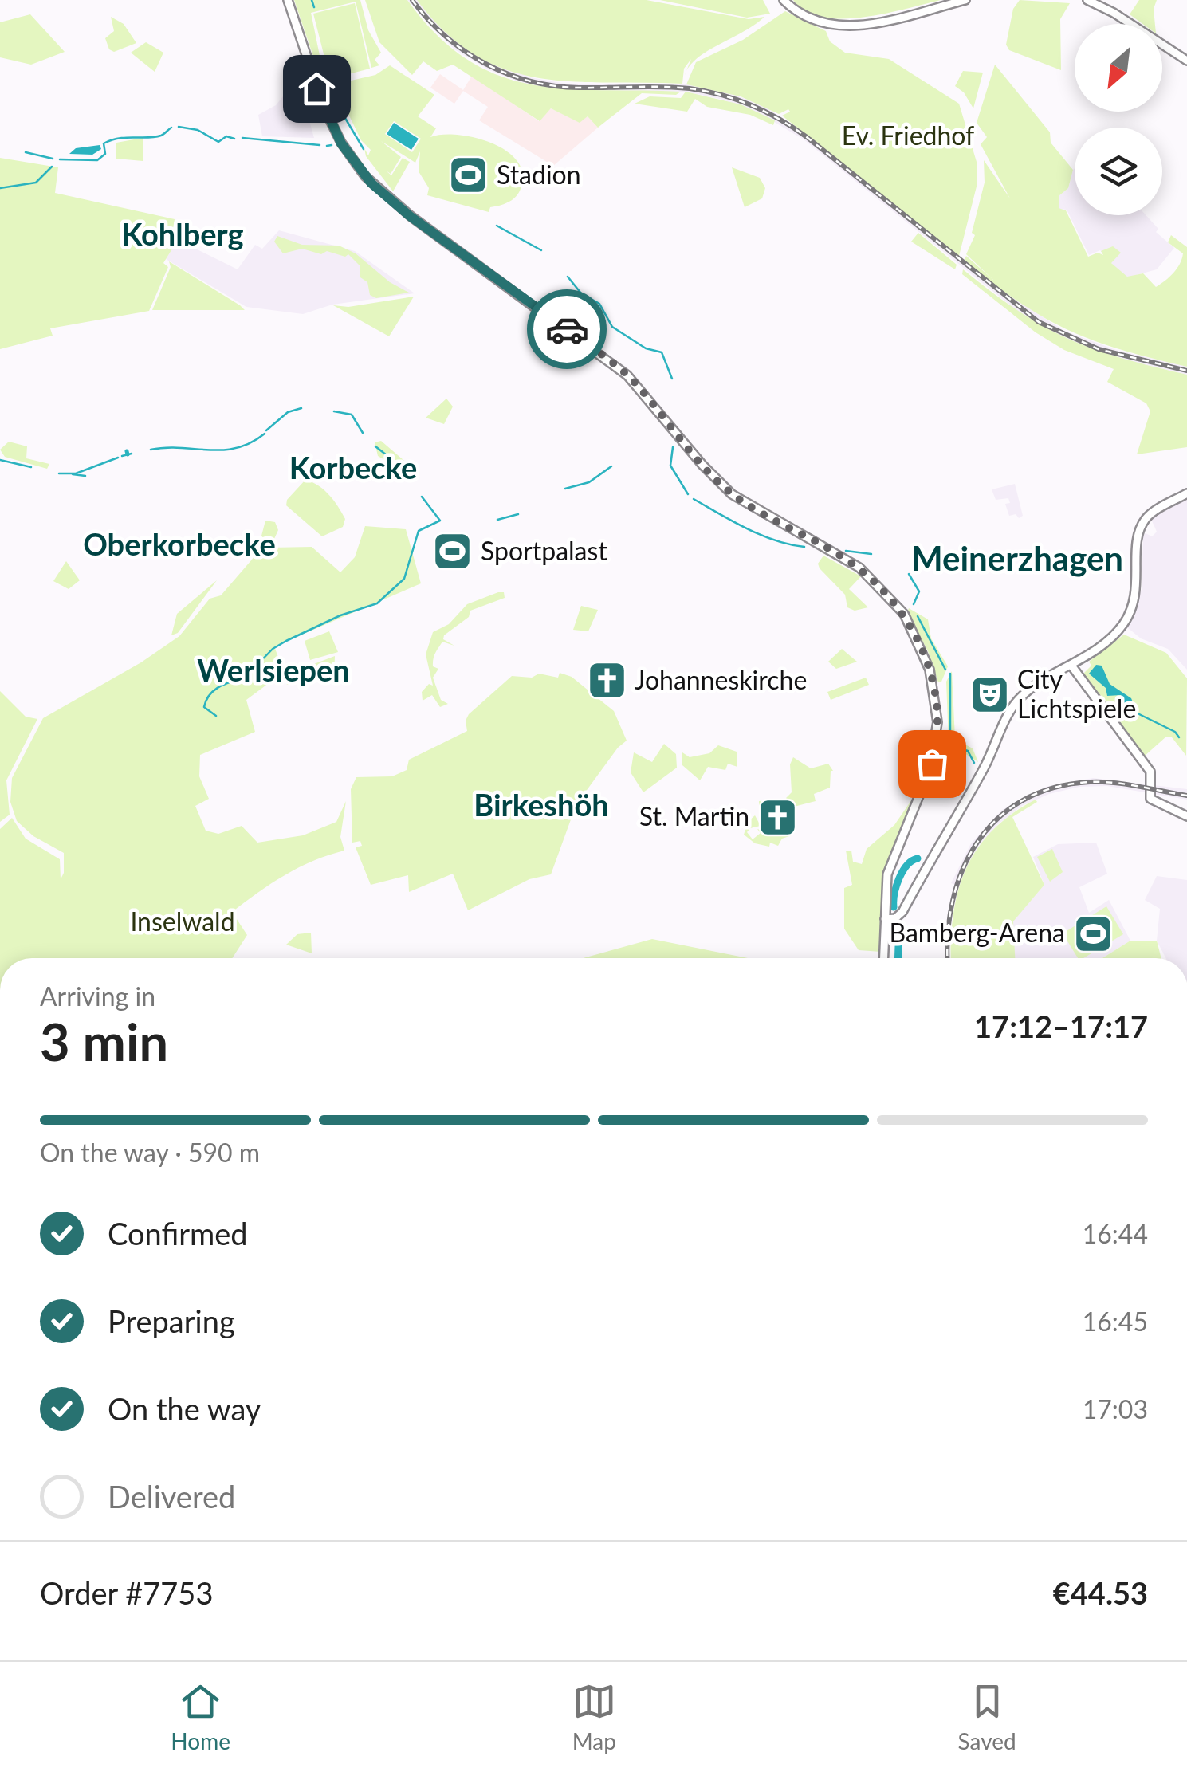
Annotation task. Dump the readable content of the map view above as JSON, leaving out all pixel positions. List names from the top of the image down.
{
  "districts": [
    "Kohlberg",
    "Korbecke",
    "Oberkorbecke",
    "Meinerzhagen",
    "Werlsiepen",
    "Birkeshöh"
  ],
  "parks": ["Ev. Friedhof", "Inselwald"],
  "places": {
    "sports": ["Stadion", "Sportpalast", "Bamberg-Arena"],
    "church": ["Johanneskirche", "St. Martin"],
    "theatre": ["City Lichtspiele"]
  },
  "north": "bottom left",
  "page": {
    "heading": ["3 min", "Arriving in", "17:12–17:17"],
    "panel": ["Order #7753", "€44.53"],
    "bar": "On the way · 590 m",
    "list": [
      ["Confirmed", "16:44"],
      ["Preparing", "16:45"],
      ["On the way", "17:03"],
      "Delivered"
    ],
    "tabs": ["Home", "Map", "Saved"]
  }
}
